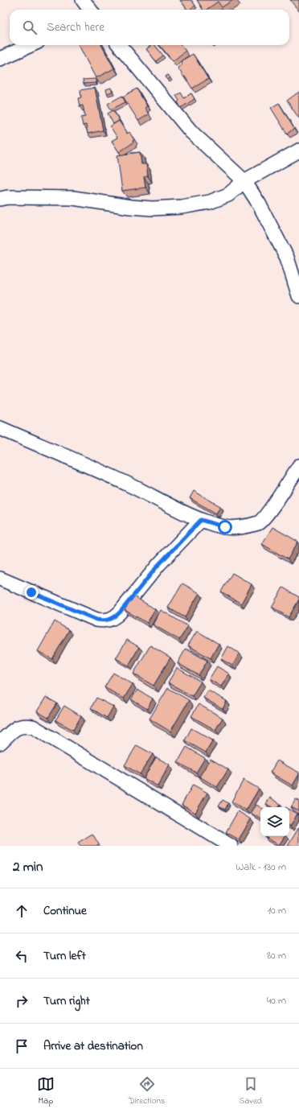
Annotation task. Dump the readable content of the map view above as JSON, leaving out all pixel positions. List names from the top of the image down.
{
  "page": {
    "search": "Search here",
    "heading": ["2 min", "Walk · 130 m"],
    "list": [
      ["Continue", "10 m"],
      ["Turn left", "80 m"],
      ["Turn right", "40 m"],
      "Arrive at destination"
    ],
    "nav": ["Map", "Directions", "Saved"]
  }
}
